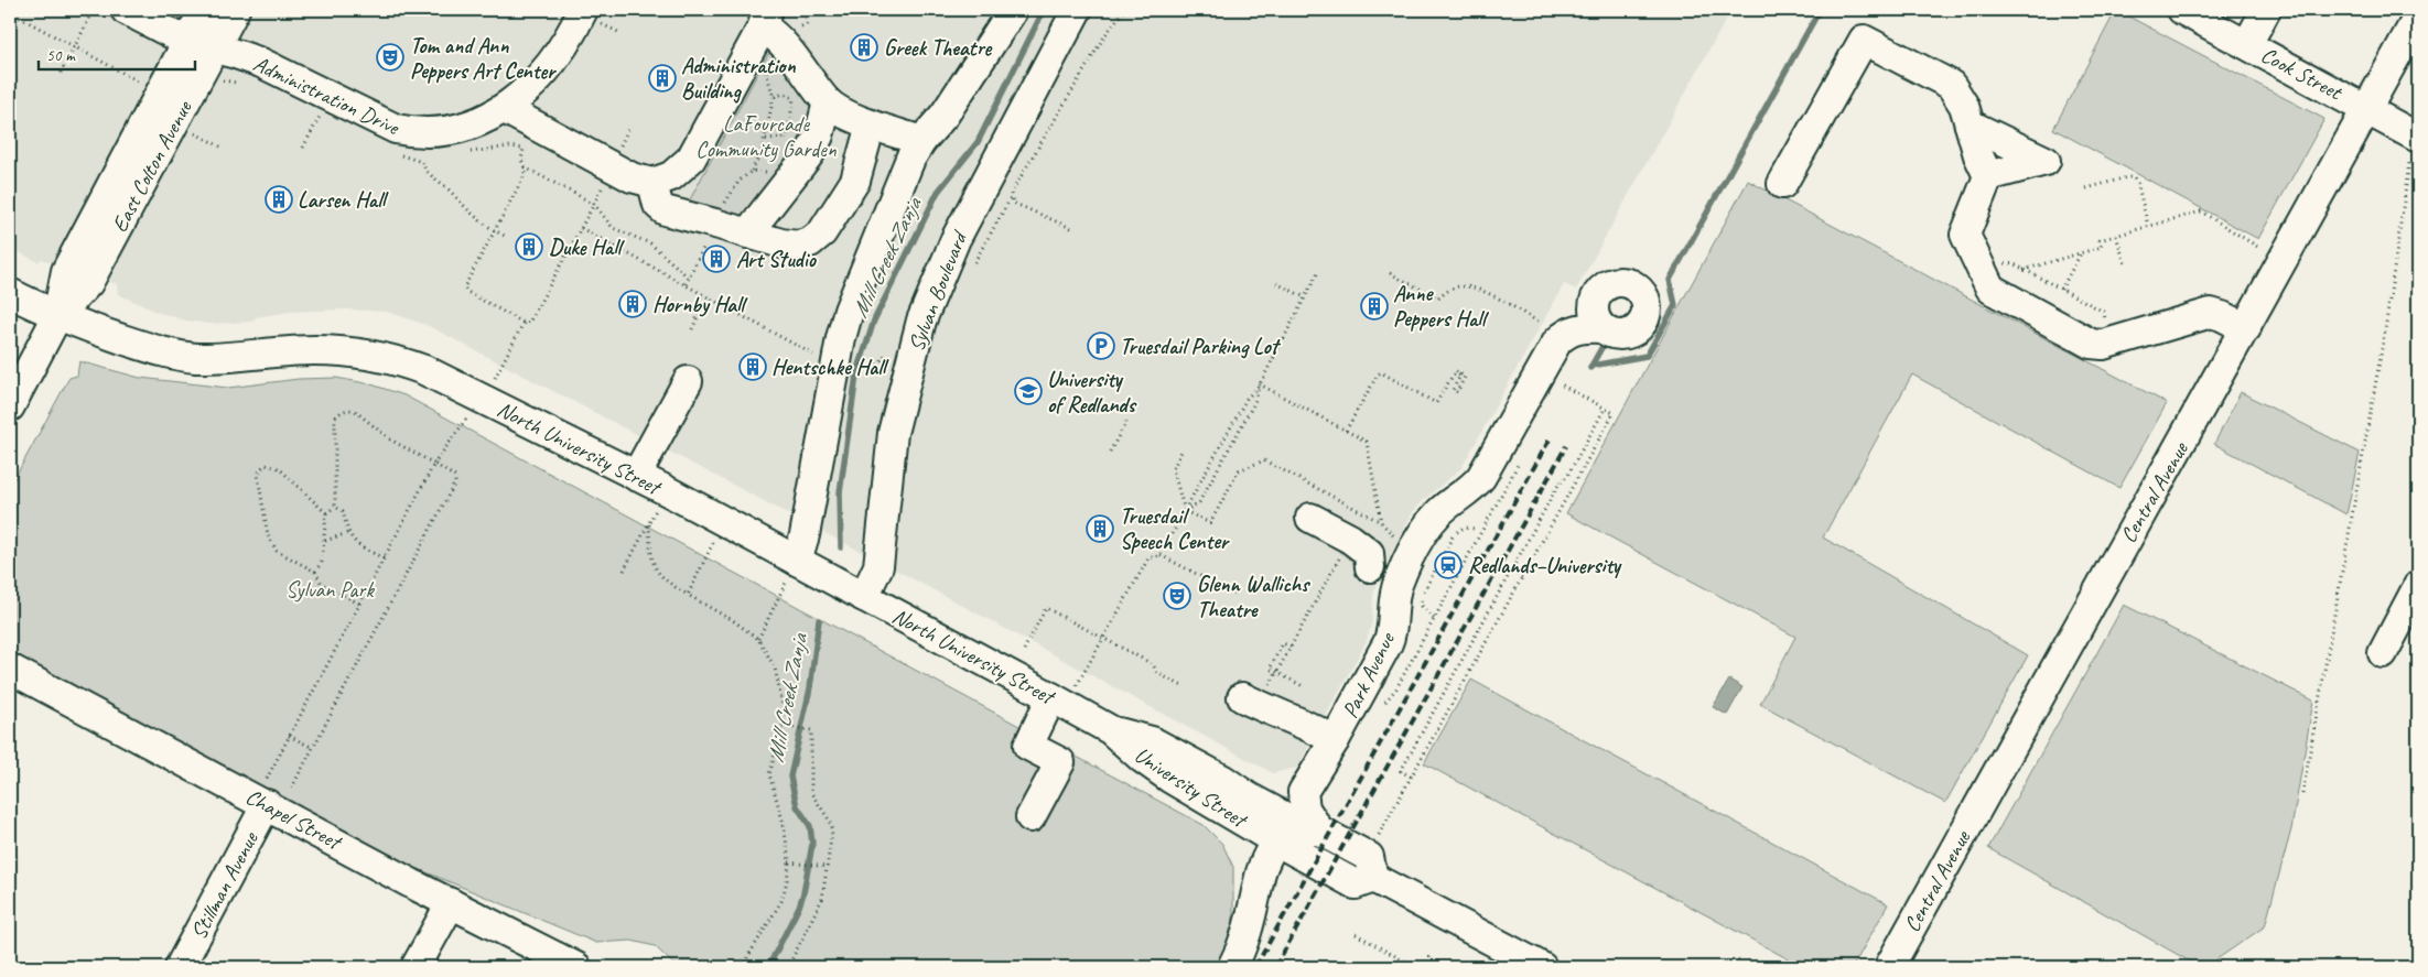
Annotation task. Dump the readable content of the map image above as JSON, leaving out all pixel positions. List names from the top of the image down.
{
  "streets": {
    "street": [
      "Cook Street",
      "Administration Drive",
      "East Colton Avenue",
      "Sylvan Boulevard",
      "North University Street",
      "Central Avenue",
      "Park Avenue",
      "University Street",
      "Chapel Street",
      "Stillman Avenue"
    ]
  },
  "crossings": [
    ["Cook Street", "Central Avenue"],
    ["Administration Drive", "East Colton Avenue"],
    ["East Colton Avenue", "North University Street"],
    ["Sylvan Boulevard", "North University Street"],
    ["North University Street", "University Street"],
    ["Park Avenue", "University Street"],
    ["Chapel Street", "Stillman Avenue"]
  ],
  "water": ["Mill Creek Zanja"],
  "parks": ["LaFourcade Community Garden", "Sylvan Park"],
  "places": {
    "building": [
      "Greek Theatre",
      "Administration Building",
      "Larsen Hall",
      "Duke Hall",
      "Art Studio",
      "Hornby Hall",
      "Anne Peppers Hall",
      "Hentschke Hall",
      "Truesdail Speech Center"
    ],
    "theatre": ["Tom and Ann Peppers Art Center", "Glenn Wallichs Theatre"],
    "parking": ["Truesdail Parking Lot"],
    "school or university": ["University of Redlands"],
    "station": ["Redlands–University"]
  },
  "scale_bar": "50 m"
}
